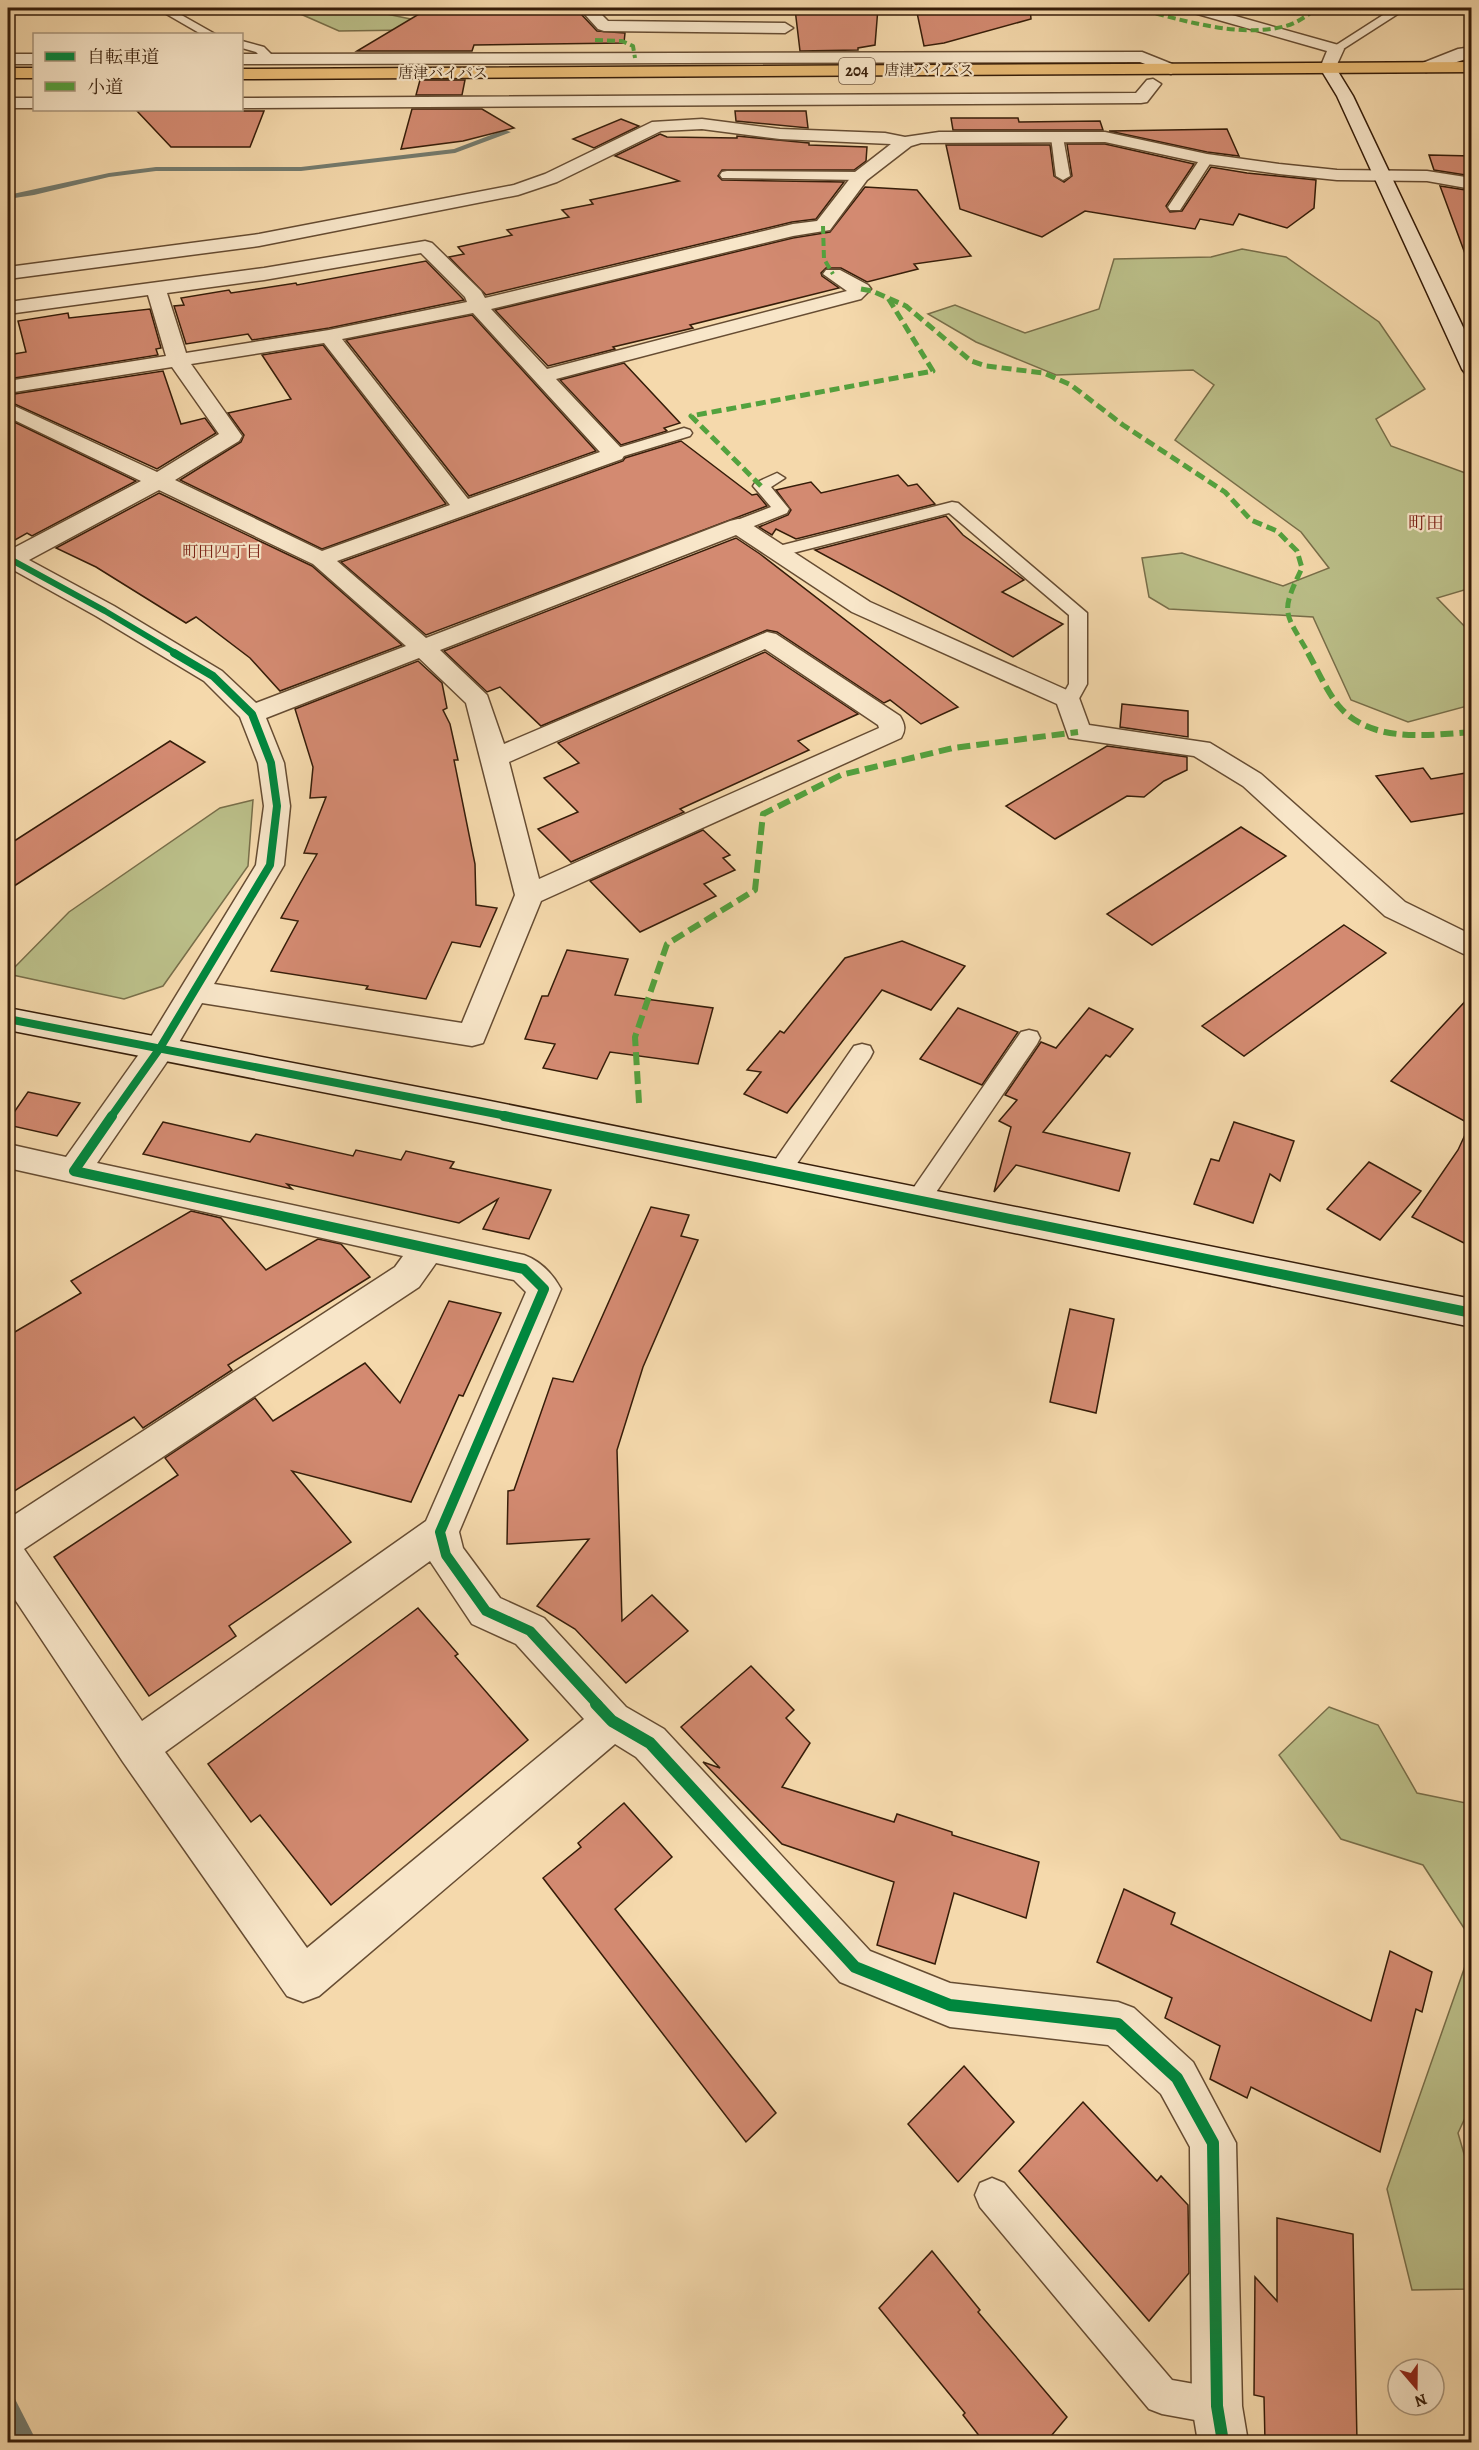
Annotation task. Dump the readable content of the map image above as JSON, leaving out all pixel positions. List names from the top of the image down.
{
  "streets": {
    "highway": ["唐津バイパス", "204"]
  },
  "districts": ["町田", "町田四丁目"],
  "legend": ["自転車道", "小道"],
  "north": "bottom"
}
